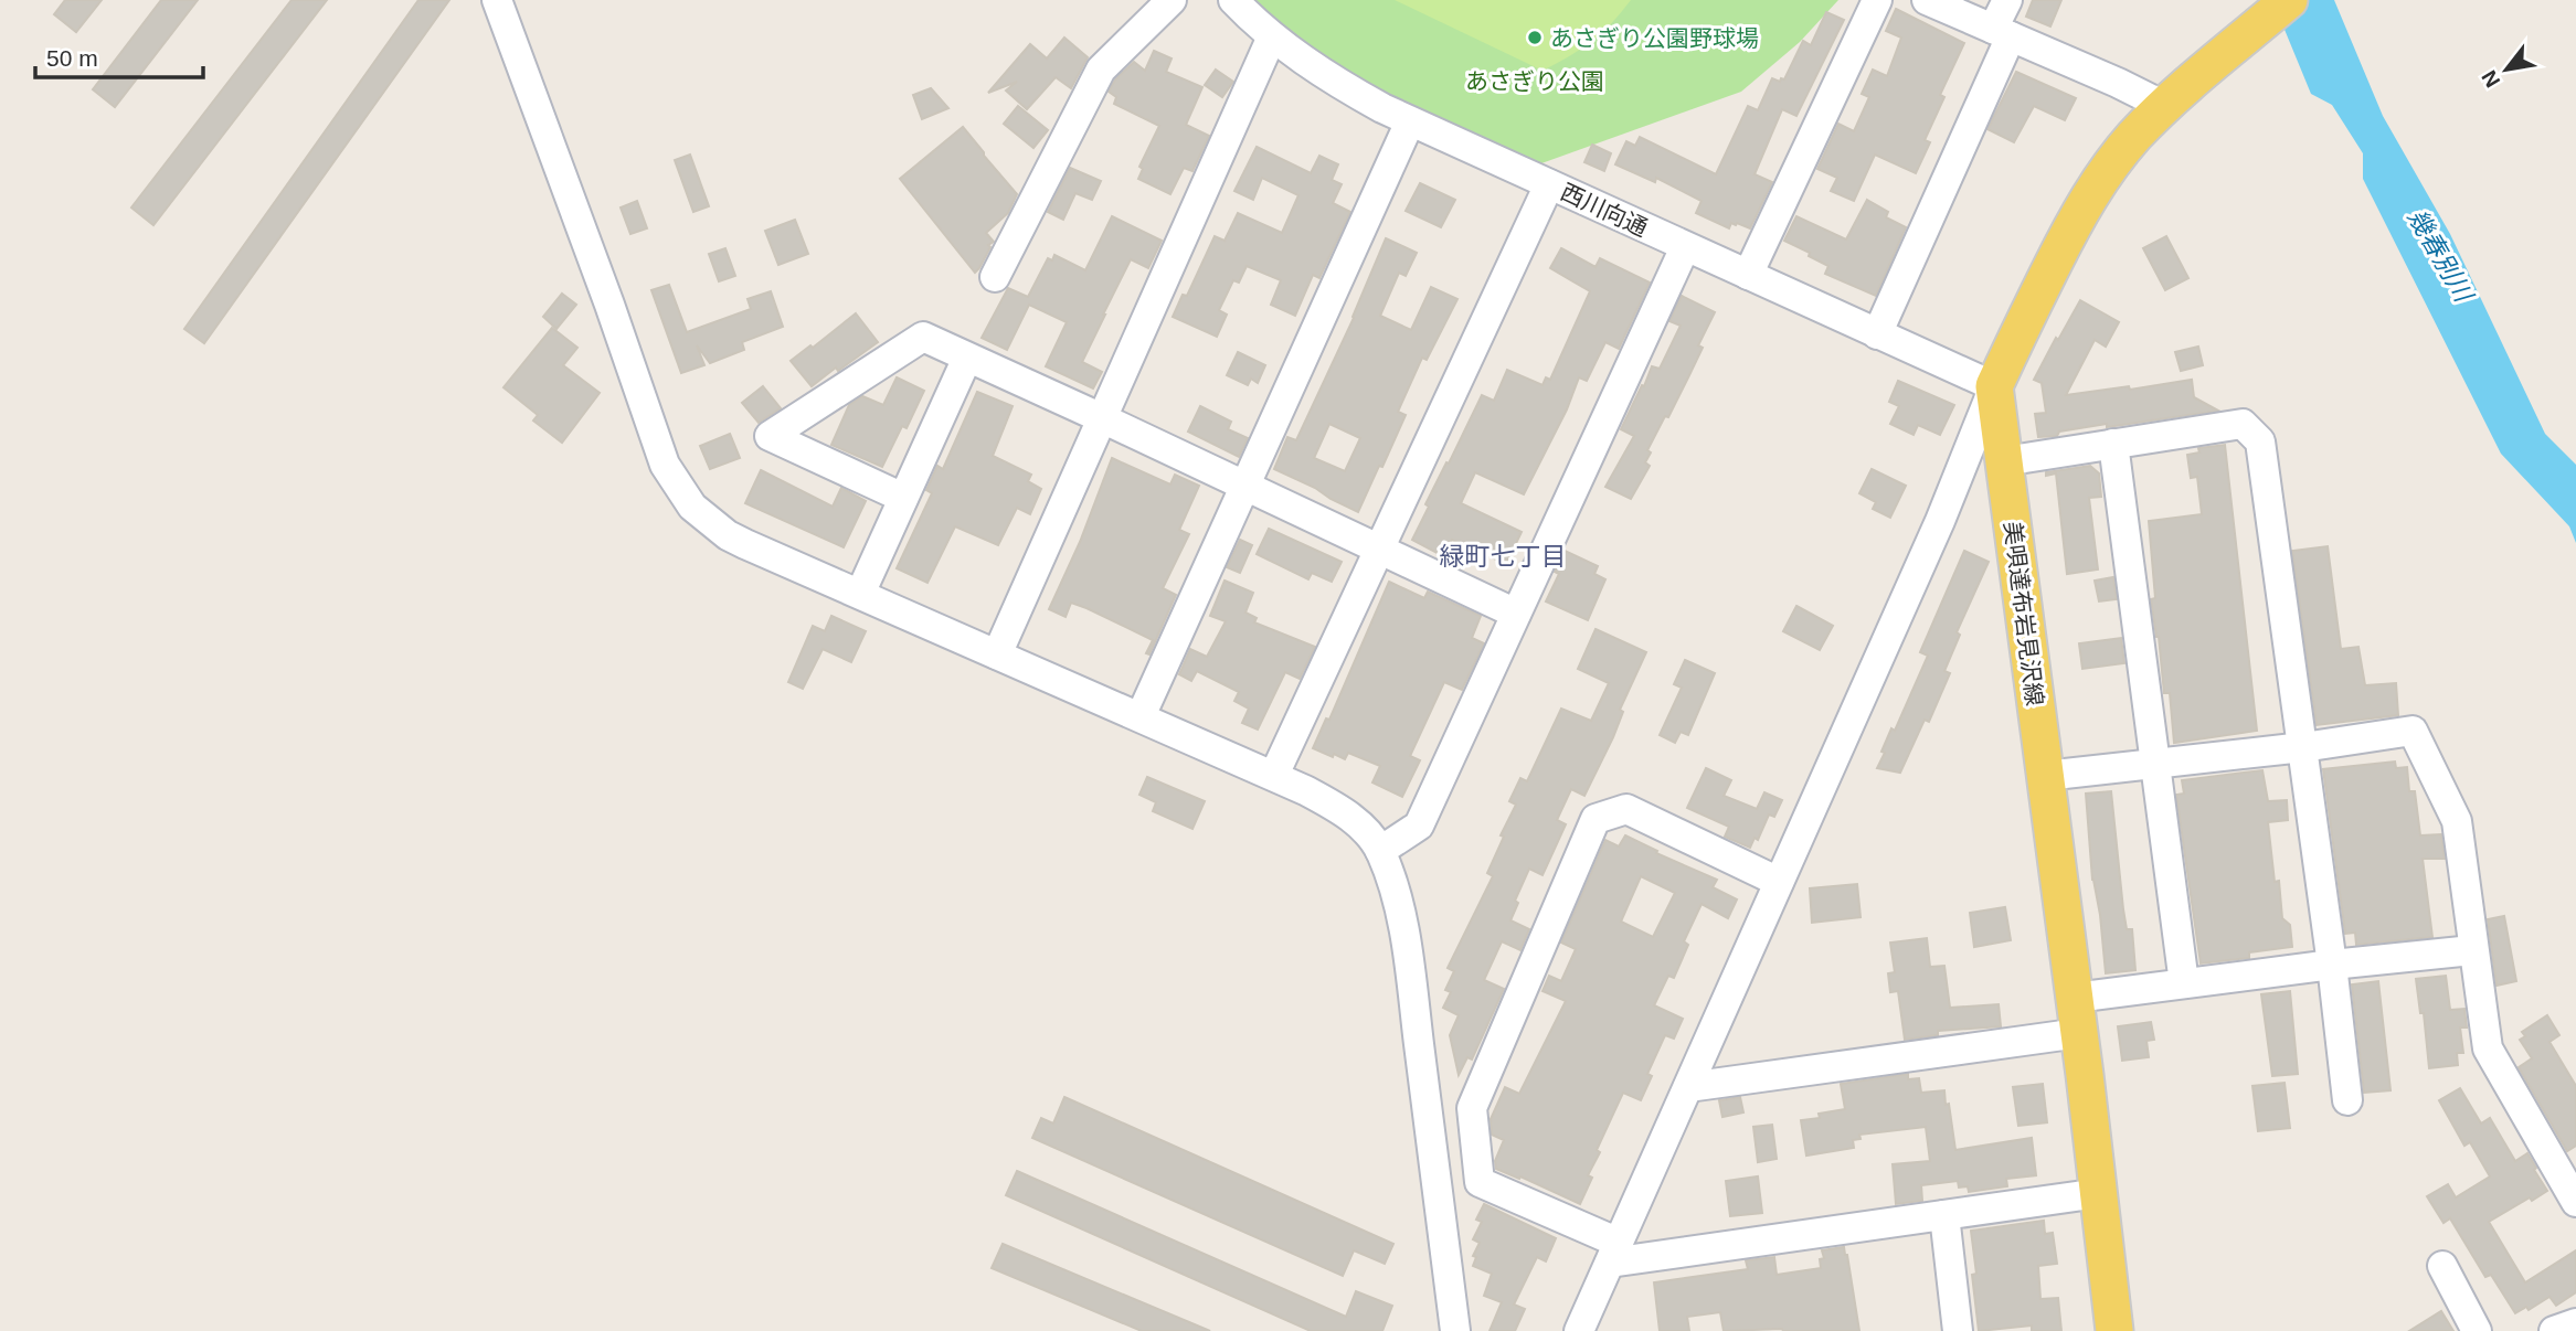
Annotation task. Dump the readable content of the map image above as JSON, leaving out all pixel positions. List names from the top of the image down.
{
  "streets": {
    "main road": ["美唄達布岩見沢線"],
    "street": ["西川向通"]
  },
  "crossings": [
    ["西川向通", "美唄達布岩見沢線"]
  ],
  "districts": ["緑町七丁目"],
  "water": ["幾春別川"],
  "parks": ["あさぎり公園"],
  "places": ["あさぎり公園野球場"],
  "scale_bar": "50 m",
  "north": "bottom left"
}
